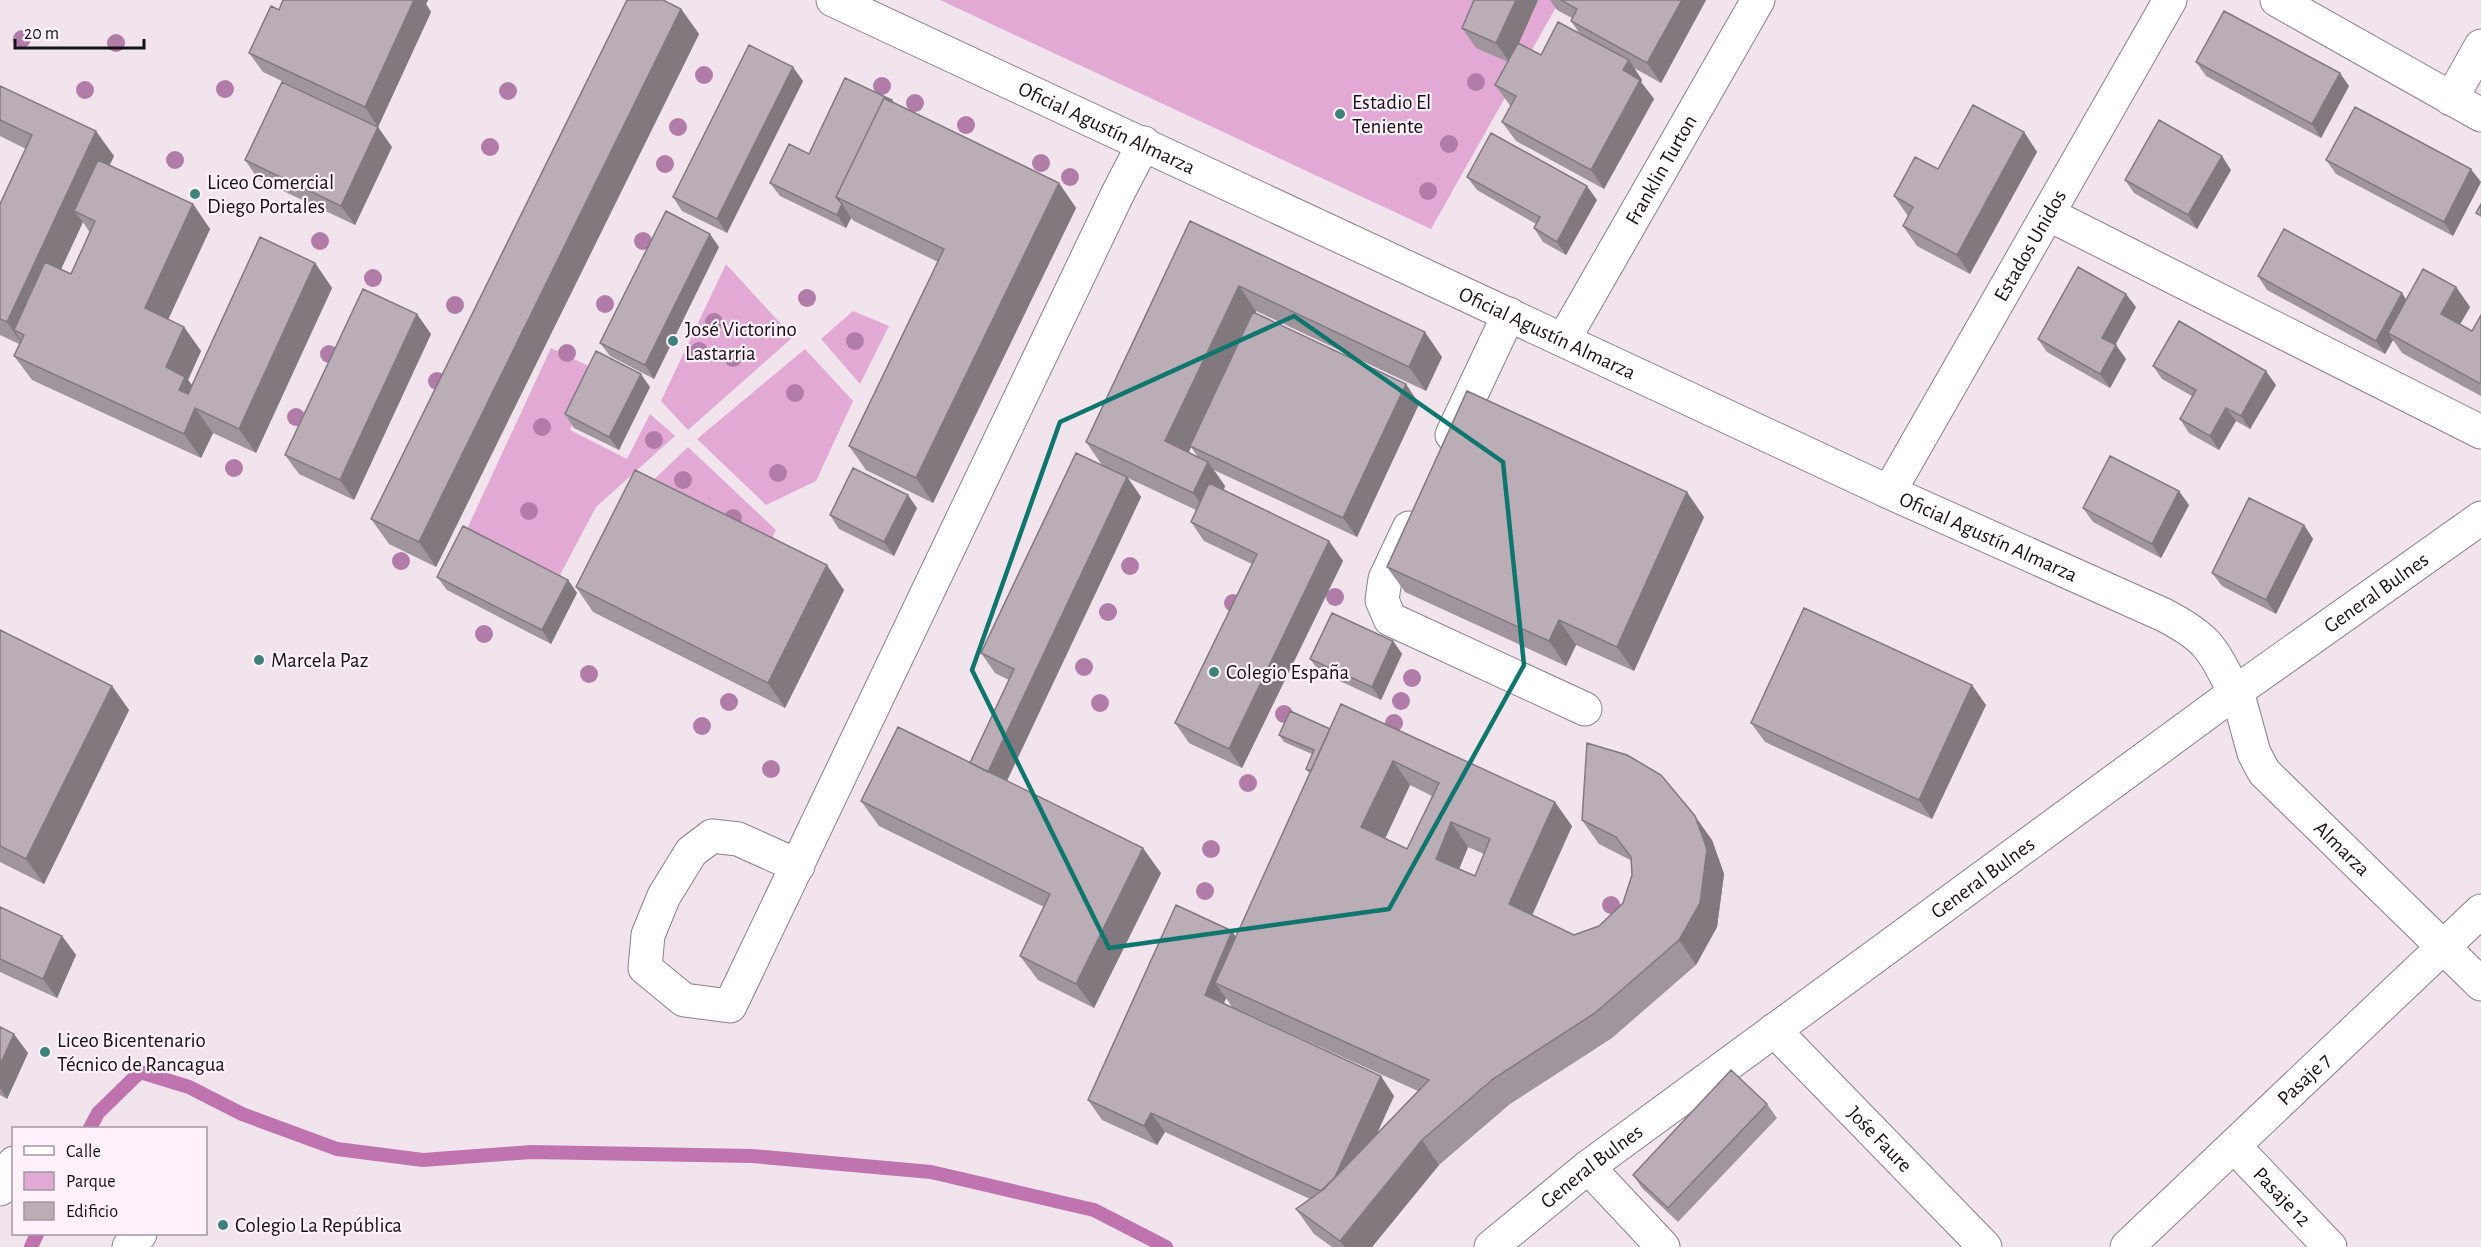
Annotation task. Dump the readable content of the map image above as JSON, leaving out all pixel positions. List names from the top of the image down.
{
  "streets": {
    "street": [
      "Oficial Agustín Almarza",
      "Franklin Turton",
      "Estados Unidos",
      "General Bulnes",
      "Almarza",
      "Pasaje 7",
      "Jośe Faure",
      "Pasaje 12"
    ]
  },
  "crossings": [
    ["Oficial Agustín Almarza", "Franklin Turton"],
    ["Oficial Agustín Almarza", "Estados Unidos"],
    ["Oficial Agustín Almarza", "General Bulnes"],
    ["Oficial Agustín Almarza", "Almarza"],
    ["General Bulnes", "Almarza"],
    ["General Bulnes", "Jośe Faure"],
    ["Almarza", "Pasaje 7"],
    ["Pasaje 7", "Pasaje 12"]
  ],
  "places": [
    "Estadio El Teniente",
    "Liceo Comercial Diego Portales",
    "José Victorino Lastarria",
    "Marcela Paz",
    "Colegio España",
    "Liceo Bicentenario Técnico de Rancagua",
    "Colegio La República"
  ],
  "legend": ["Calle", "Parque", "Edificio"],
  "scale_bar": "20 m"
}
